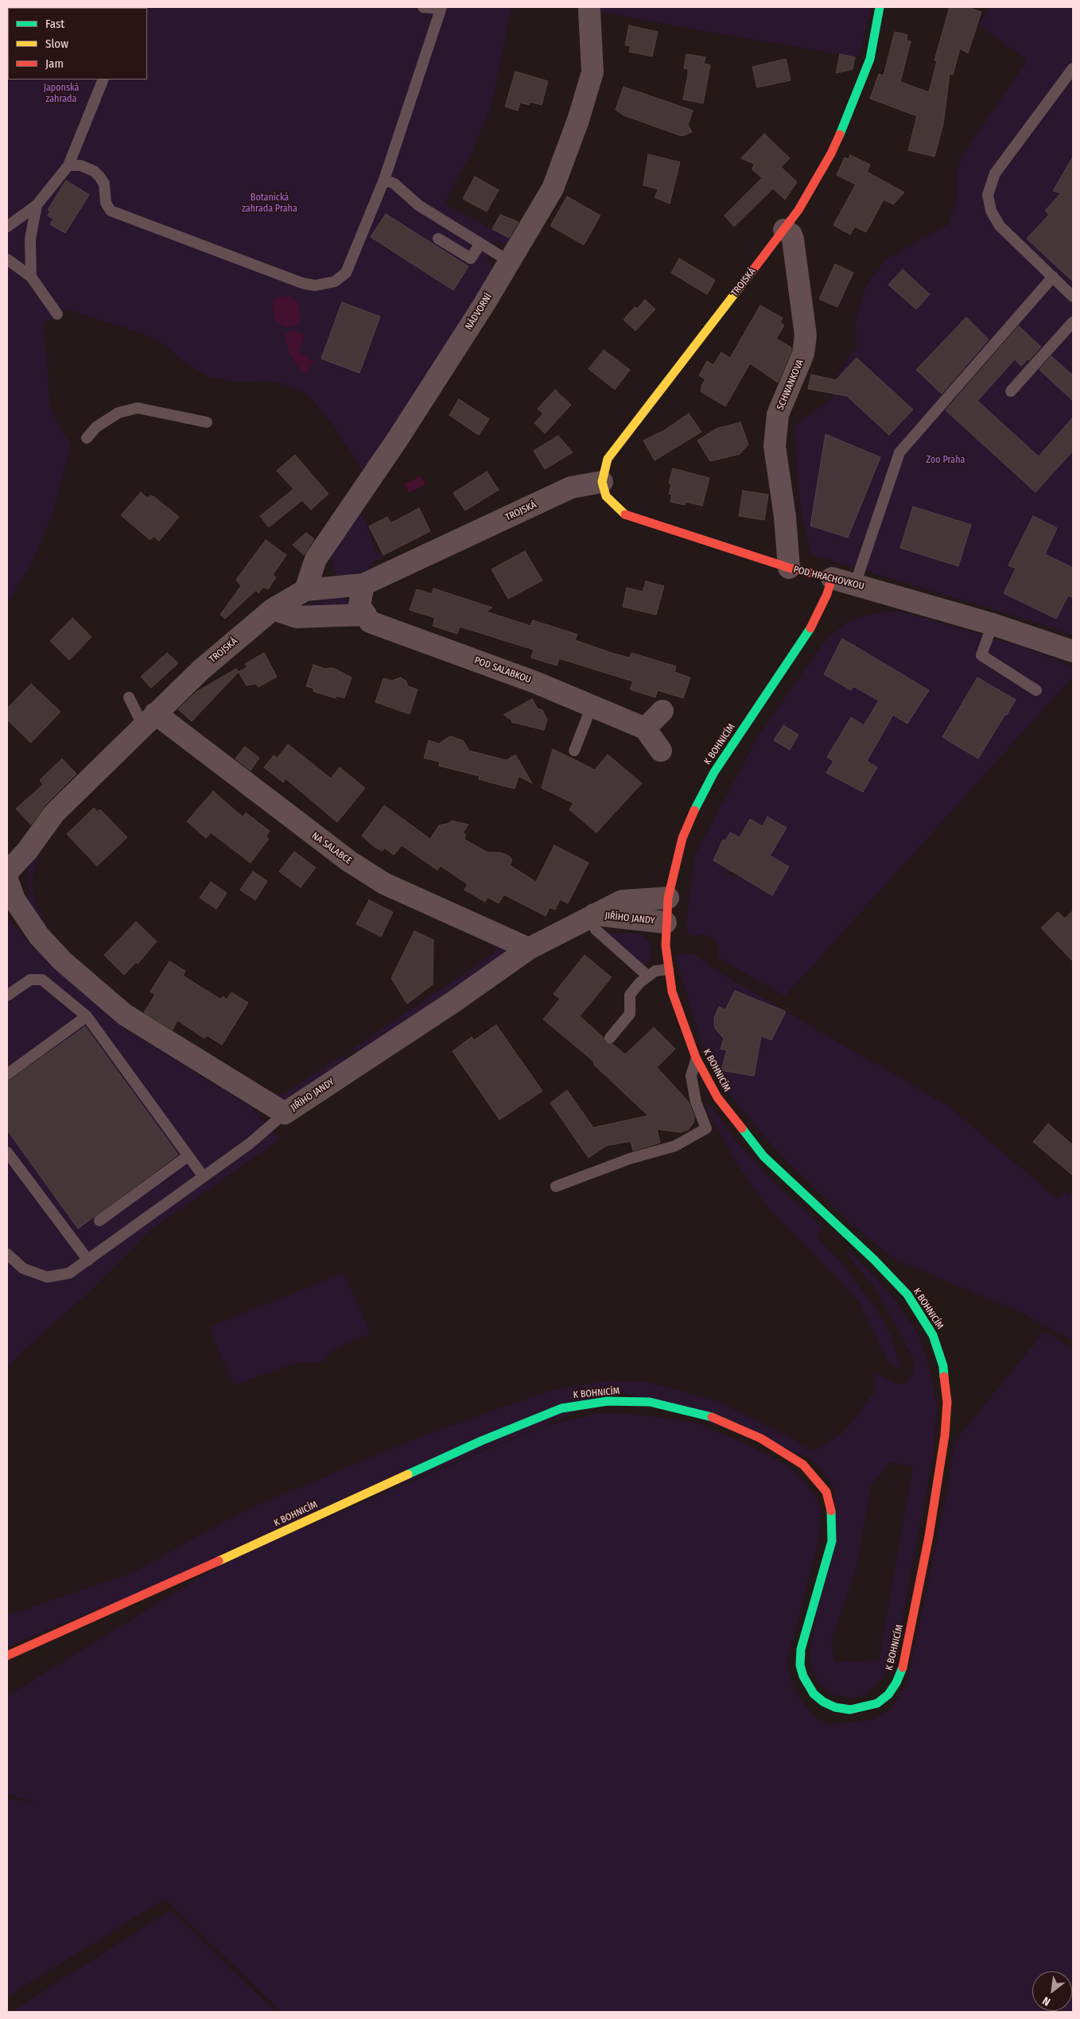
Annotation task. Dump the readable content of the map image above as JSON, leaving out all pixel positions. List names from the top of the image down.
{
  "streets": {
    "street": [
      "TROJSKÁ",
      "NÁDVORNÍ",
      "SCHWANKOVA",
      "POD HRACHOVKOU",
      "POD SALABKOU",
      "K BOHNICÍM",
      "NA SALABCE",
      "JIŘÍHO JANDY"
    ]
  },
  "crossings": [
    ["TROJSKÁ", "NÁDVORNÍ"],
    ["TROJSKÁ", "SCHWANKOVA"],
    ["TROJSKÁ", "POD HRACHOVKOU"],
    ["TROJSKÁ", "NA SALABCE"],
    ["SCHWANKOVA", "POD HRACHOVKOU"],
    ["POD HRACHOVKOU", "K BOHNICÍM"],
    ["K BOHNICÍM", "JIŘÍHO JANDY"],
    ["NA SALABCE", "JIŘÍHO JANDY"]
  ],
  "parks": ["Japonská zahrada", "Botanická zahrada Praha", "Zoo Praha"],
  "legend": ["Fast", "Slow", "Jam"],
  "north": "bottom left"
}
